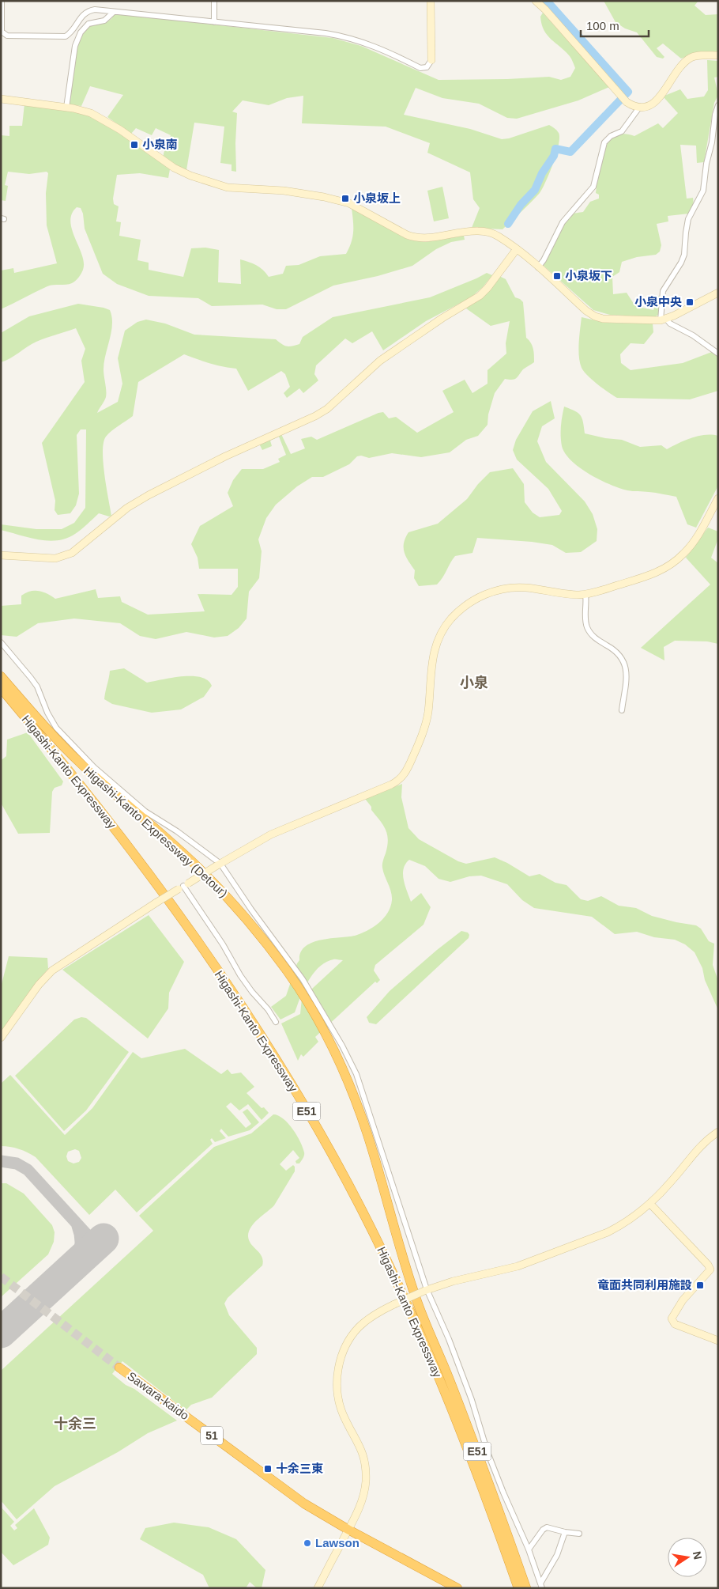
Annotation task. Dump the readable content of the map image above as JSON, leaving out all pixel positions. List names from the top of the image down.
{
  "streets": {
    "highway": [
      "Higashi-Kanto Expressway",
      "Higashi-Kanto Expressway (Detour)",
      "E51",
      "Sawara-kaido",
      "51"
    ]
  },
  "crossings": [
    ["Higashi-Kanto Expressway", "Higashi-Kanto Expressway (Detour)"]
  ],
  "districts": ["小泉", "十余三"],
  "places": {
    "transit": [
      "小泉南",
      "小泉坂上",
      "小泉坂下",
      "小泉中央",
      "竜面共同利用施設",
      "十余三東"
    ],
    "other": ["Lawson"]
  },
  "scale_bar": "100 m",
  "north": "right"
}
